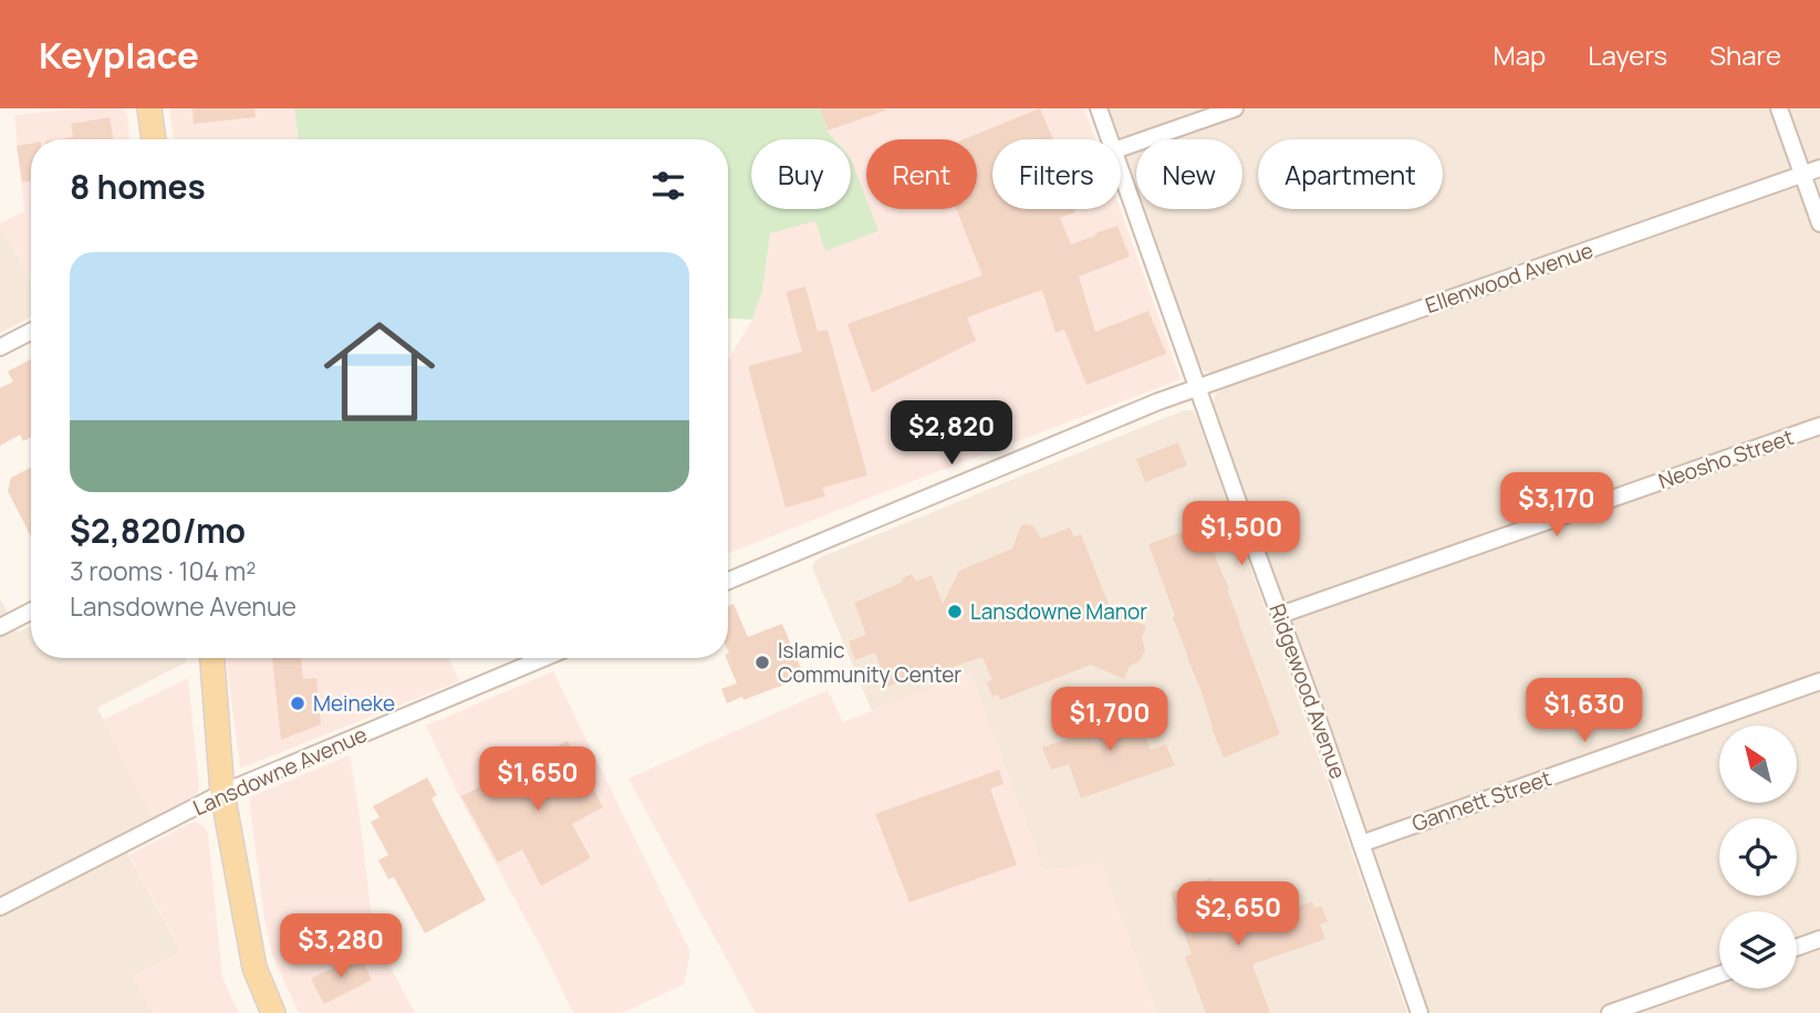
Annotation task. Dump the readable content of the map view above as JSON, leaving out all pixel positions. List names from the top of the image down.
{
  "streets": {
    "street": [
      "Ellenwood Avenue",
      "Neosho Street",
      "Ridgewood Avenue",
      "Lansdowne Avenue",
      "Gannett Street"
    ]
  },
  "crossings": [
    ["Ellenwood Avenue", "Ridgewood Avenue"],
    ["Neosho Street", "Ridgewood Avenue"],
    ["Ridgewood Avenue", "Gannett Street"]
  ],
  "places": ["Lansdowne Manor", "Islamic Community Center", "Meineke"],
  "north": "top left",
  "page": {
    "header": "Keyplace",
    "nav": ["Map", "Layers", "Share"],
    "chip": [
      "Buy",
      "Rent",
      "Filters",
      "New",
      "Apartment"
    ],
    "heading": "8 homes",
    "list": [
      {
        "name": "$2,820/mo",
        "note": "3 rooms · 104 m² · Lansdowne Avenue"
      }
    ],
    "price": [
      "$2,820",
      "$3,170",
      "$1,500",
      "$1,630",
      "$1,700",
      "$1,650",
      "$2,650",
      "$3,280"
    ]
  }
}
